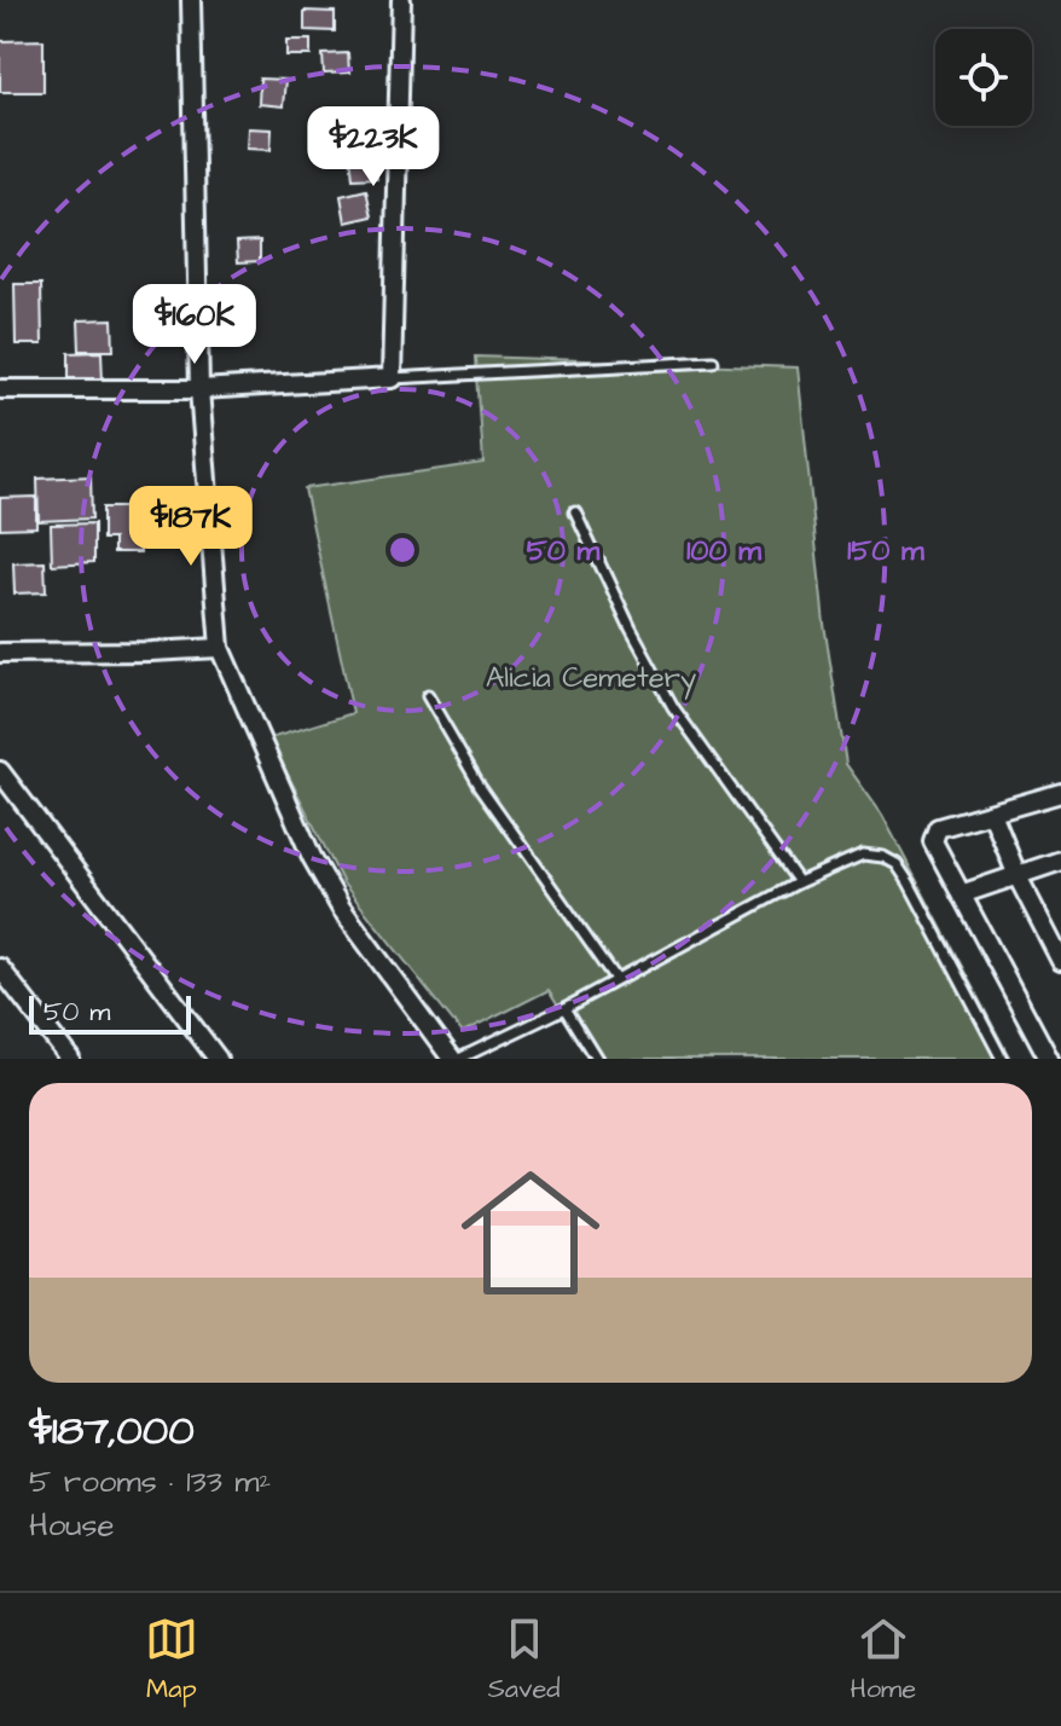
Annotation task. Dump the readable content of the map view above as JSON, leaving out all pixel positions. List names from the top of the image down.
{
  "parks": ["Alicia Cemetery"],
  "scale_bar": "50 m",
  "page": {
    "price": ["$223K", "$160K", "$187K"],
    "scale": "50 m",
    "list": [
      {
        "name": "$187,000",
        "note": "5 rooms · 133 m² · House"
      }
    ],
    "tabs": ["Map", "Saved", "Home"]
  },
  "rings": ["50 m", "100 m", "150 m"]
}
